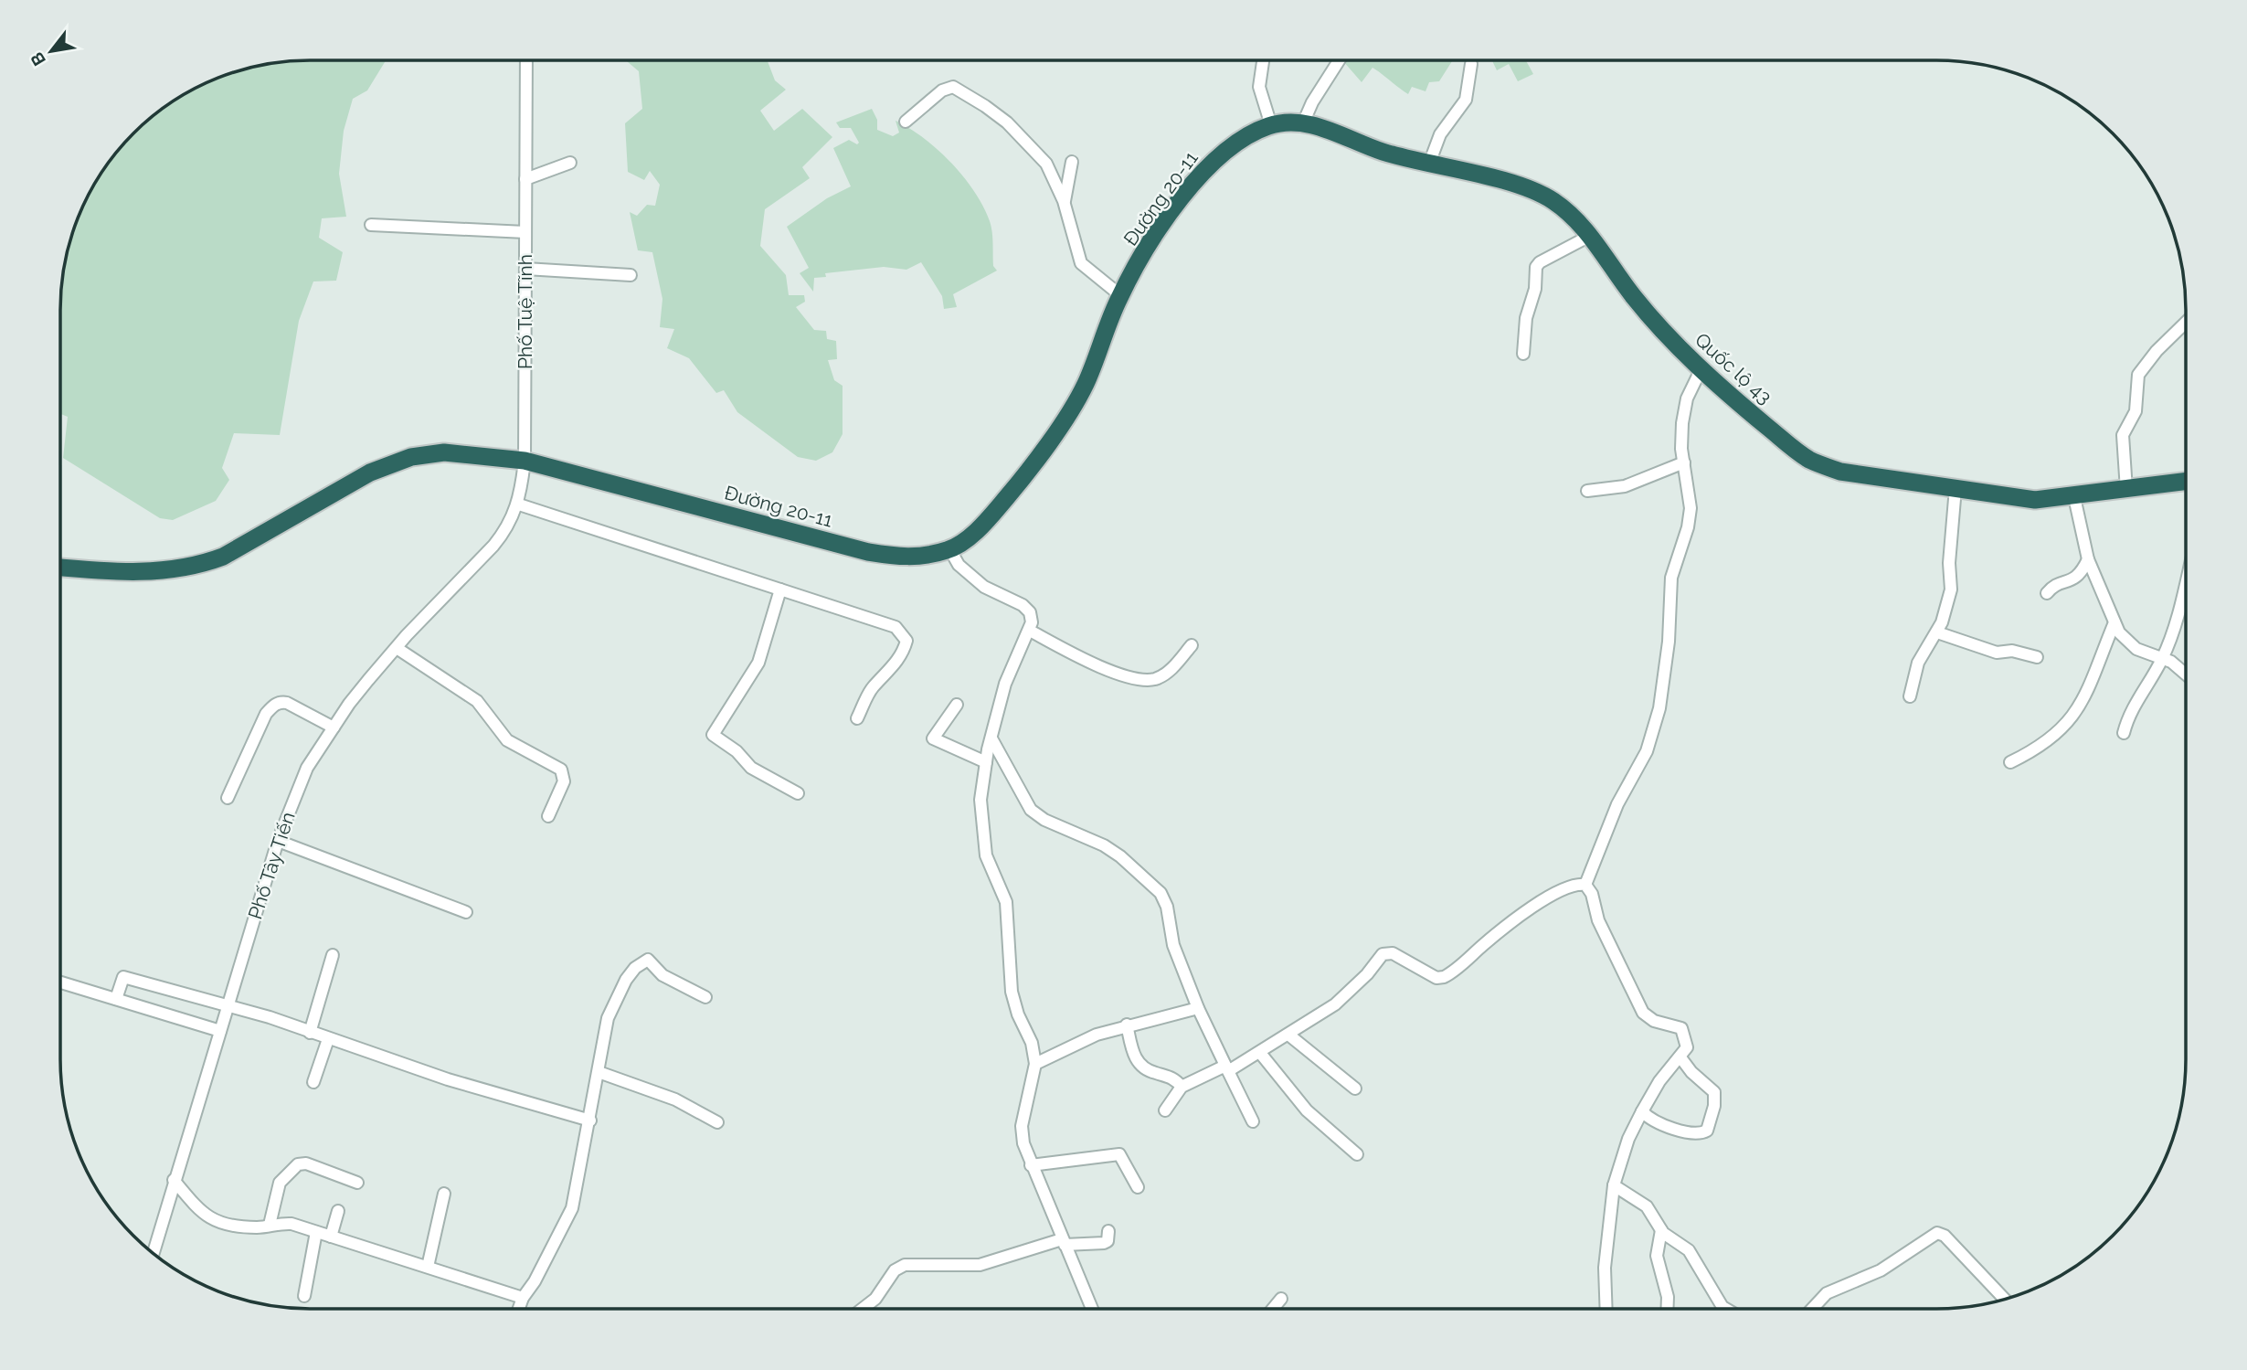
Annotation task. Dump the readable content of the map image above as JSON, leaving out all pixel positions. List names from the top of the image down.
{
  "streets": {
    "highway": ["Đường 20-11", "Quốc lộ 43"],
    "street": ["Phố Tuệ Tĩnh", "Phố Tây Tiến"]
  },
  "crossings": [
    ["Đường 20-11", "Phố Tuệ Tĩnh"],
    ["Đường 20-11", "Quốc lộ 43"],
    ["Đường 20-11", "Phố Tây Tiến"],
    ["Phố Tuệ Tĩnh", "Phố Tây Tiến"]
  ],
  "north": "bottom left"
}
